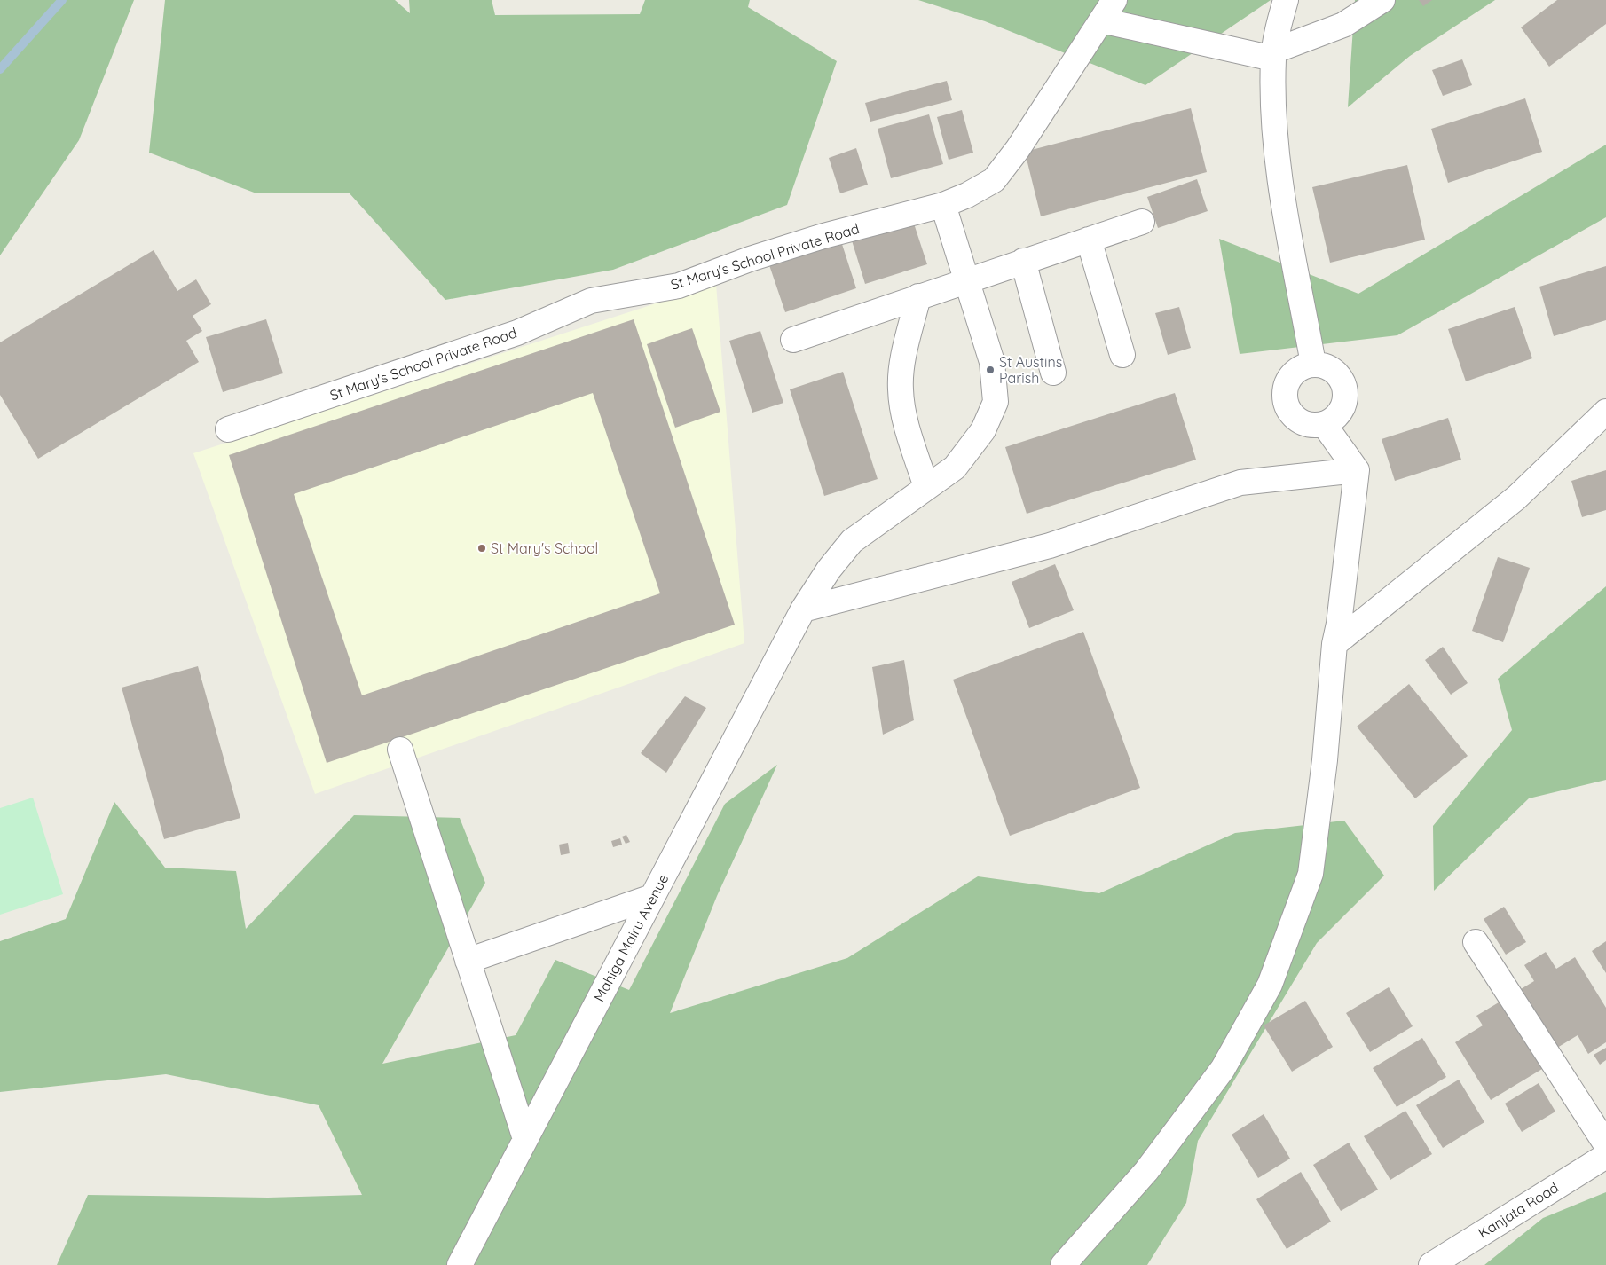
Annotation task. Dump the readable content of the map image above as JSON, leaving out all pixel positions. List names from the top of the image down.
{
  "streets": {
    "street": ["St Mary's School Private Road", "Mahiga Mairu Avenue", "Kanjata Road"]
  },
  "crossings": [
    ["St Mary's School Private Road", "Mahiga Mairu Avenue"]
  ],
  "places": ["St Austins Parish", "St Mary's School"]
}
